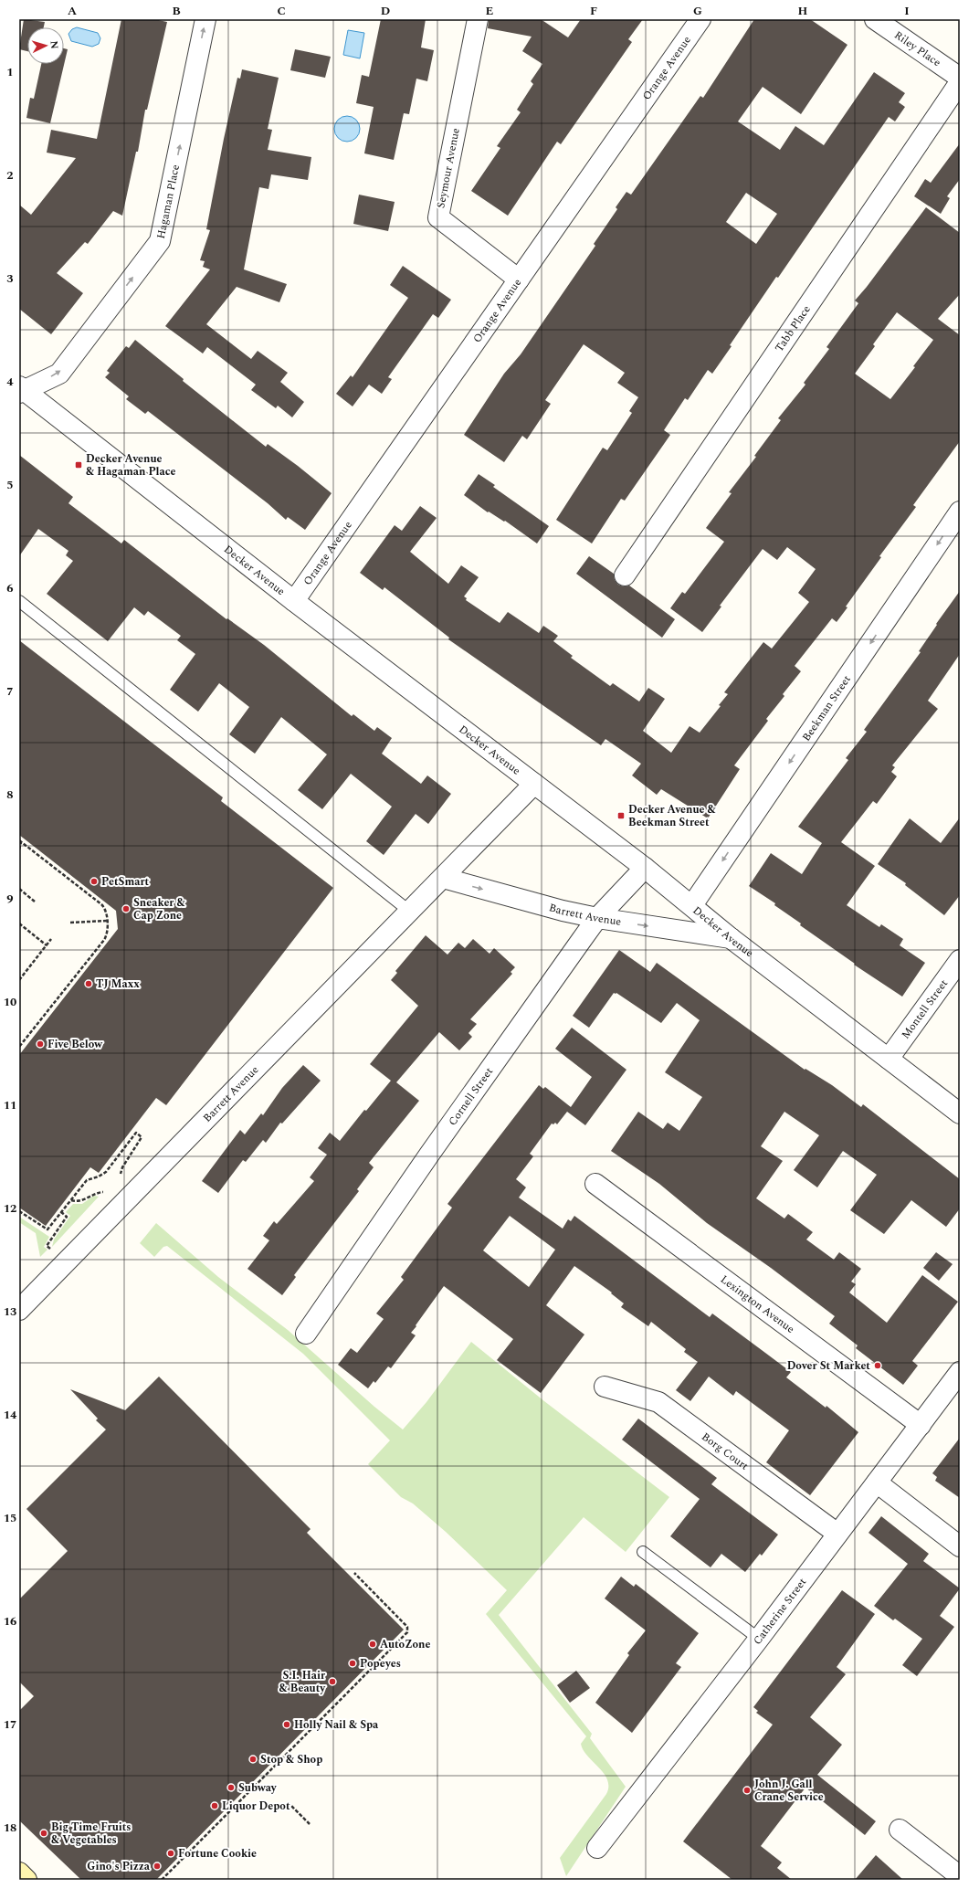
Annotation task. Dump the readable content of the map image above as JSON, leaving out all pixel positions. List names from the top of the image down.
{
  "streets": {
    "street": [
      "Riley Place",
      "Orange Avenue",
      "Seymour Avenue",
      "Hagaman Place",
      "Tabb Place",
      "Decker Avenue",
      "Beekman Street",
      "Barrett Avenue",
      "Montell Street",
      "Cornell Street",
      "Lexington Avenue",
      "Borg Court",
      "Catherine Street"
    ]
  },
  "crossings": [
    ["Orange Avenue", "Seymour Avenue"],
    ["Orange Avenue", "Decker Avenue"],
    ["Hagaman Place", "Decker Avenue"],
    ["Decker Avenue", "Beekman Street"],
    ["Decker Avenue", "Barrett Avenue"],
    ["Decker Avenue", "Montell Street"],
    ["Decker Avenue", "Cornell Street"],
    ["Barrett Avenue", "Cornell Street"],
    ["Lexington Avenue", "Catherine Street"],
    ["Borg Court", "Catherine Street"]
  ],
  "one_way": ["Hagaman Place", "Beekman Street"],
  "places": {
    "transit": ["Decker Avenue & Hagaman Place", "Decker Avenue & Beekman Street"],
    "other": [
      "PetSmart",
      "Sneaker & Cap Zone",
      "TJ Maxx",
      "Five Below",
      "Dover St Market",
      "AutoZone",
      "Popeyes",
      "S.I. Hair & Beauty",
      "Holly Nail & Spa",
      "Stop & Shop",
      "Subway",
      "John J. Gall Crane Service",
      "Liquor Depot",
      "Big Time Fruits & Vegetables",
      "Fortune Cookie",
      "Gino's Pizza"
    ]
  },
  "north": "right",
  "grid": {
    "columns": [
      "A",
      "B",
      "C",
      "D",
      "E",
      "F",
      "G",
      "H",
      "I"
    ],
    "rows": [
      "1",
      "2",
      "3",
      "4",
      "5",
      "6",
      "7",
      "8",
      "9",
      "10",
      "11",
      "12",
      "13",
      "14",
      "15",
      "16",
      "17",
      "18"
    ]
  }
}
